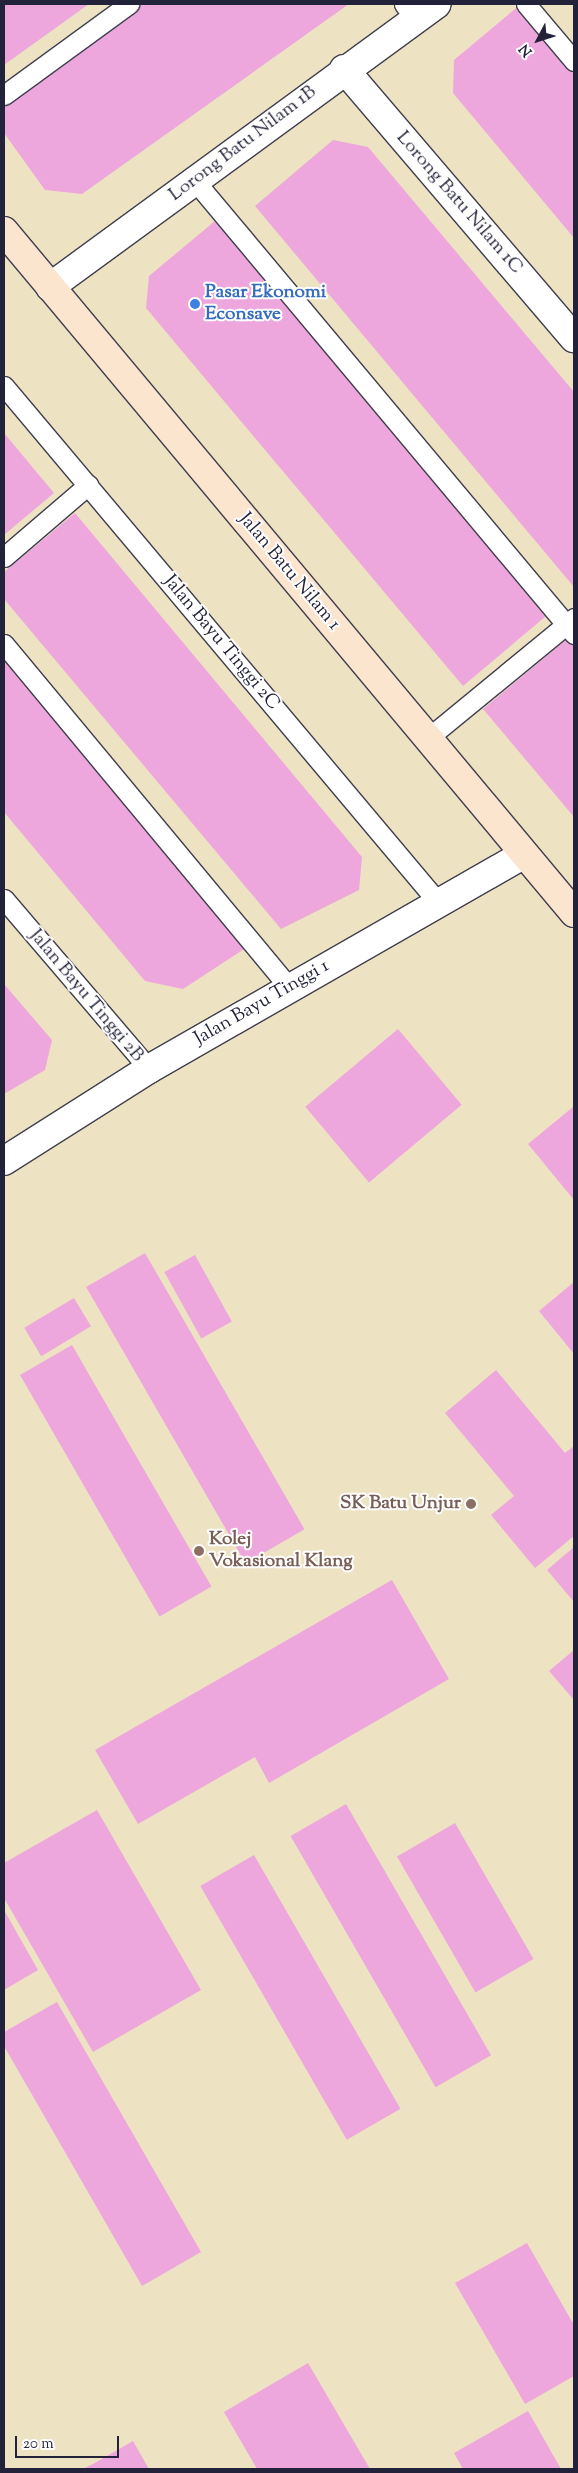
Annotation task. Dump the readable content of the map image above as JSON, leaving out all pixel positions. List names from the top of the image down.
{
  "streets": {
    "main road": ["Jalan Batu Nilam 1"],
    "street": ["Lorong Batu Nilam 1B", "Lorong Batu Nilam 1C", "Jalan Bayu Tinggi 1"],
    "lane": ["Jalan Bayu Tinggi 2C", "Jalan Bayu Tinggi 2B"]
  },
  "crossings": [
    ["Lorong Batu Nilam 1B", "Lorong Batu Nilam 1C"],
    ["Lorong Batu Nilam 1B", "Jalan Batu Nilam 1"],
    ["Jalan Batu Nilam 1", "Jalan Bayu Tinggi 1"],
    ["Jalan Bayu Tinggi 2C", "Jalan Bayu Tinggi 1"],
    ["Jalan Bayu Tinggi 2B", "Jalan Bayu Tinggi 1"]
  ],
  "places": ["Pasar Ekonomi Econsave", "SK Batu Unjur", "Kolej Vokasional Klang"],
  "scale_bar": "20 m",
  "north": "bottom left"
}
